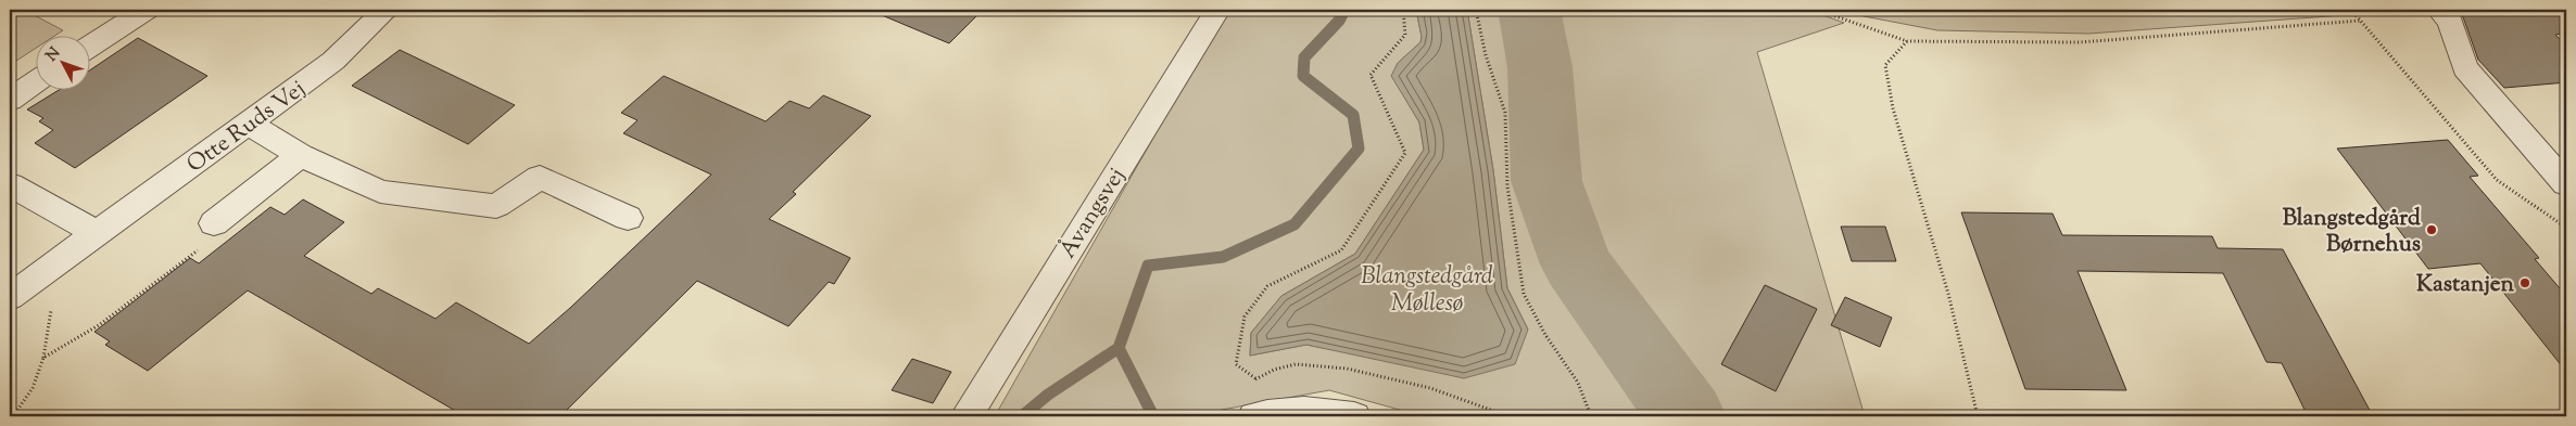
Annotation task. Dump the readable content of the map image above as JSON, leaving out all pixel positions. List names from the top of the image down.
{
  "streets": {
    "street": ["Otte Ruds Vej", "Åvangsvej"]
  },
  "water": ["Blangstedgård Møllesø"],
  "places": ["Blangstedgård Børnehus", "Kastanjen"],
  "north": "top left"
}
